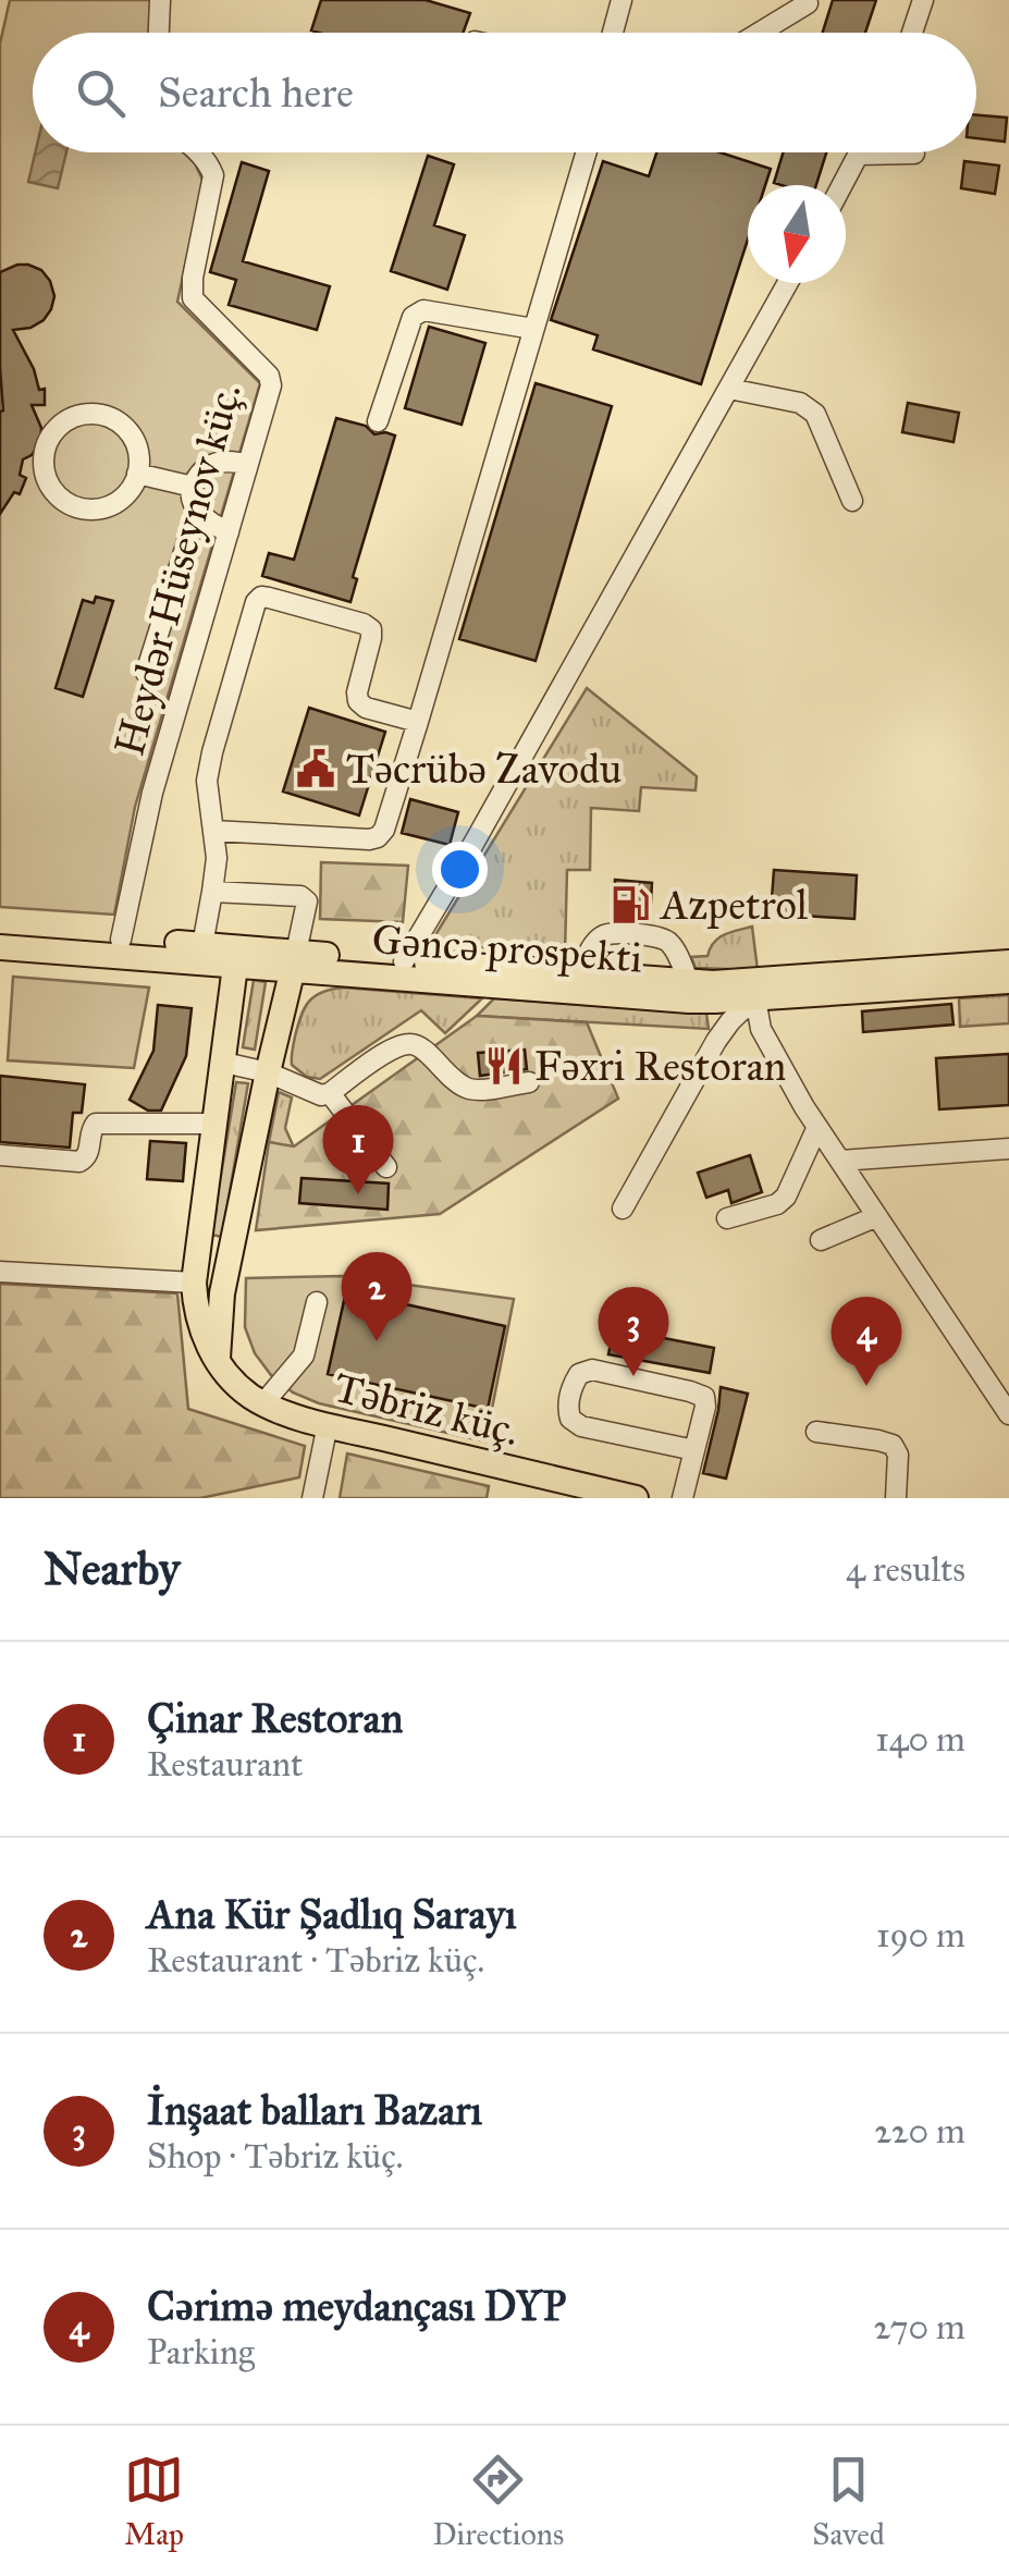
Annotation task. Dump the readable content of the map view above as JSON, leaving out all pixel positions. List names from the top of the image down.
{
  "streets": {
    "main road": ["Gəncə prospekti", "Təbriz küç."],
    "street": ["Heydər Hüseynov küç."]
  },
  "crossings": [
    ["Heydər Hüseynov küç.", "Gəncə prospekti"]
  ],
  "places": {
    "public building": ["Təcrübə Zavodu"],
    "fuel station": ["Azpetrol"],
    "restaurant": ["Fəxri Restoran"]
  },
  "north": "bottom",
  "page": {
    "search": "Search here",
    "pins": [
      "1",
      "2",
      "3",
      "4"
    ],
    "heading": ["Nearby", "4 results"],
    "list": [
      {
        "mark": "1",
        "name": "Çinar Restoran",
        "note": "Restaurant",
        "value": "140 m"
      },
      {
        "mark": "2",
        "name": "Ana Kür Şadlıq Sarayı",
        "note": "Restaurant · Təbriz küç.",
        "value": "190 m"
      },
      {
        "mark": "3",
        "name": "İnşaat balları Bazarı",
        "note": "Shop · Təbriz küç.",
        "value": "220 m"
      },
      {
        "mark": "4",
        "name": "Cərimə meydançası DYP",
        "note": "Parking",
        "value": "270 m"
      }
    ],
    "nav": ["Map", "Directions", "Saved"]
  }
}
